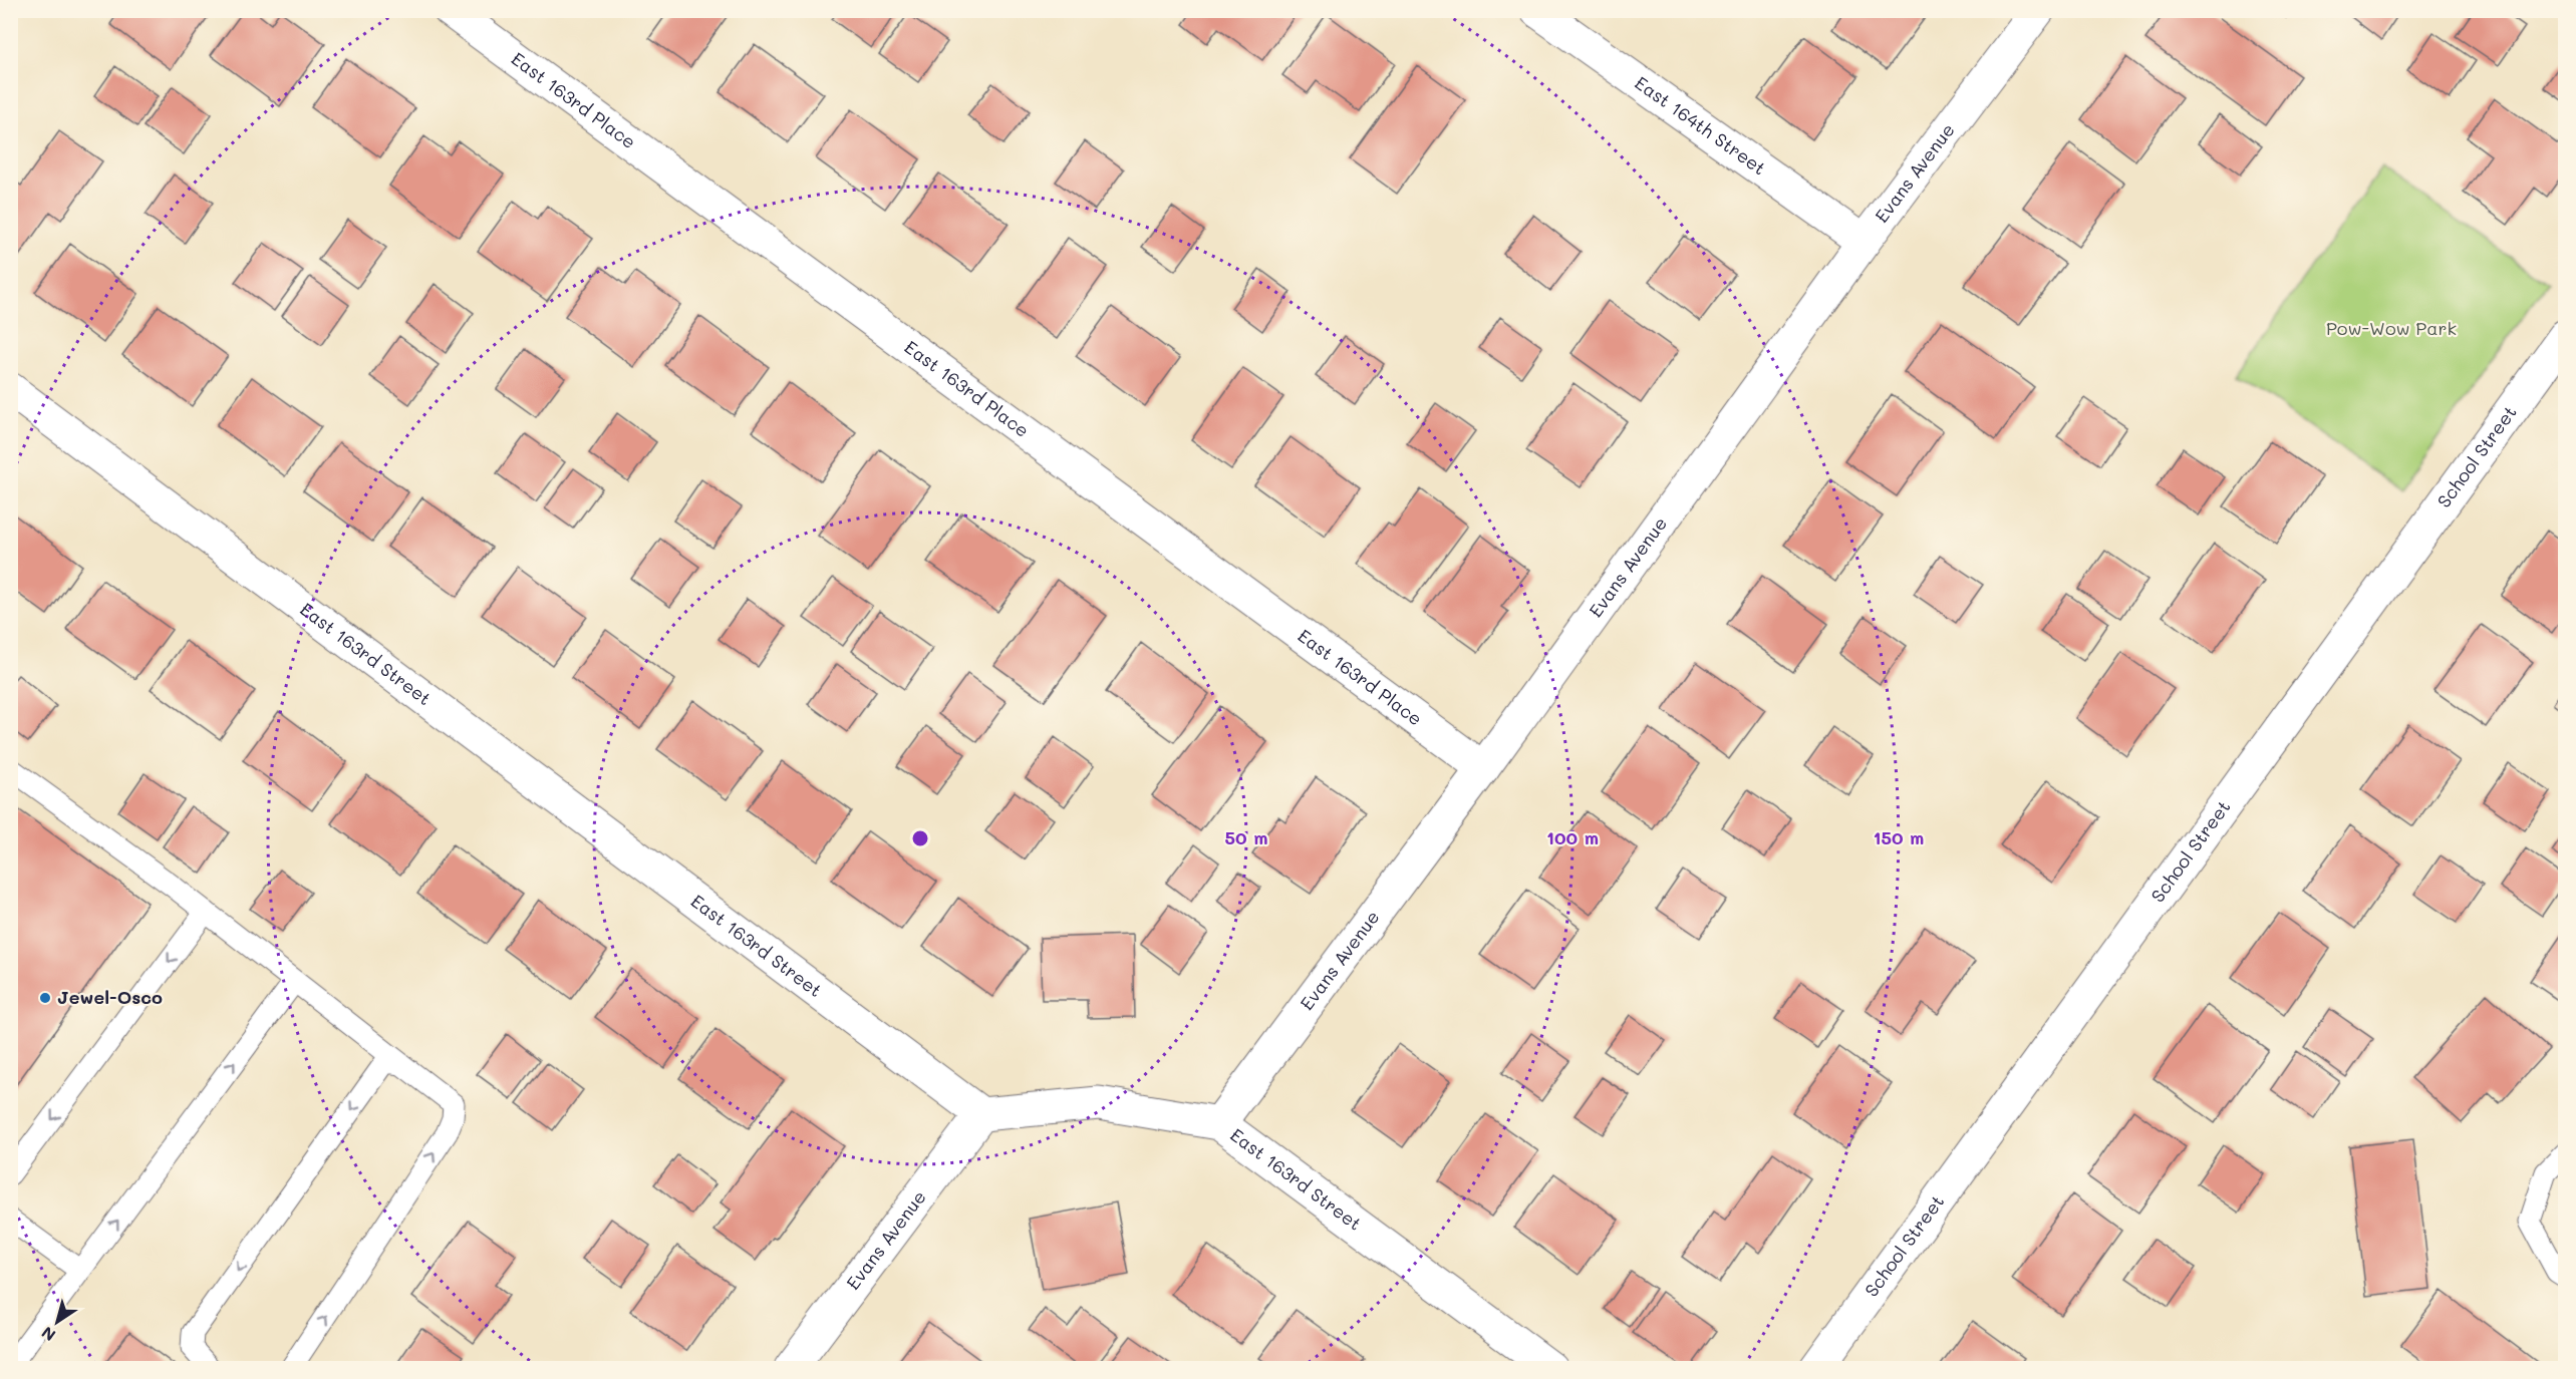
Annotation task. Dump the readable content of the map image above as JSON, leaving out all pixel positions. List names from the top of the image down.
{
  "streets": {
    "street": [
      "East 163rd Place",
      "East 164th Street",
      "Evans Avenue",
      "School Street",
      "East 163rd Street"
    ]
  },
  "crossings": [
    ["East 163rd Place", "Evans Avenue"],
    ["East 164th Street", "Evans Avenue"],
    ["Evans Avenue", "East 163rd Street"]
  ],
  "parks": ["Pow-Wow Park"],
  "places": ["Jewel-Osco"],
  "north": "bottom left",
  "rings": ["50 m", "100 m", "150 m"]
}
